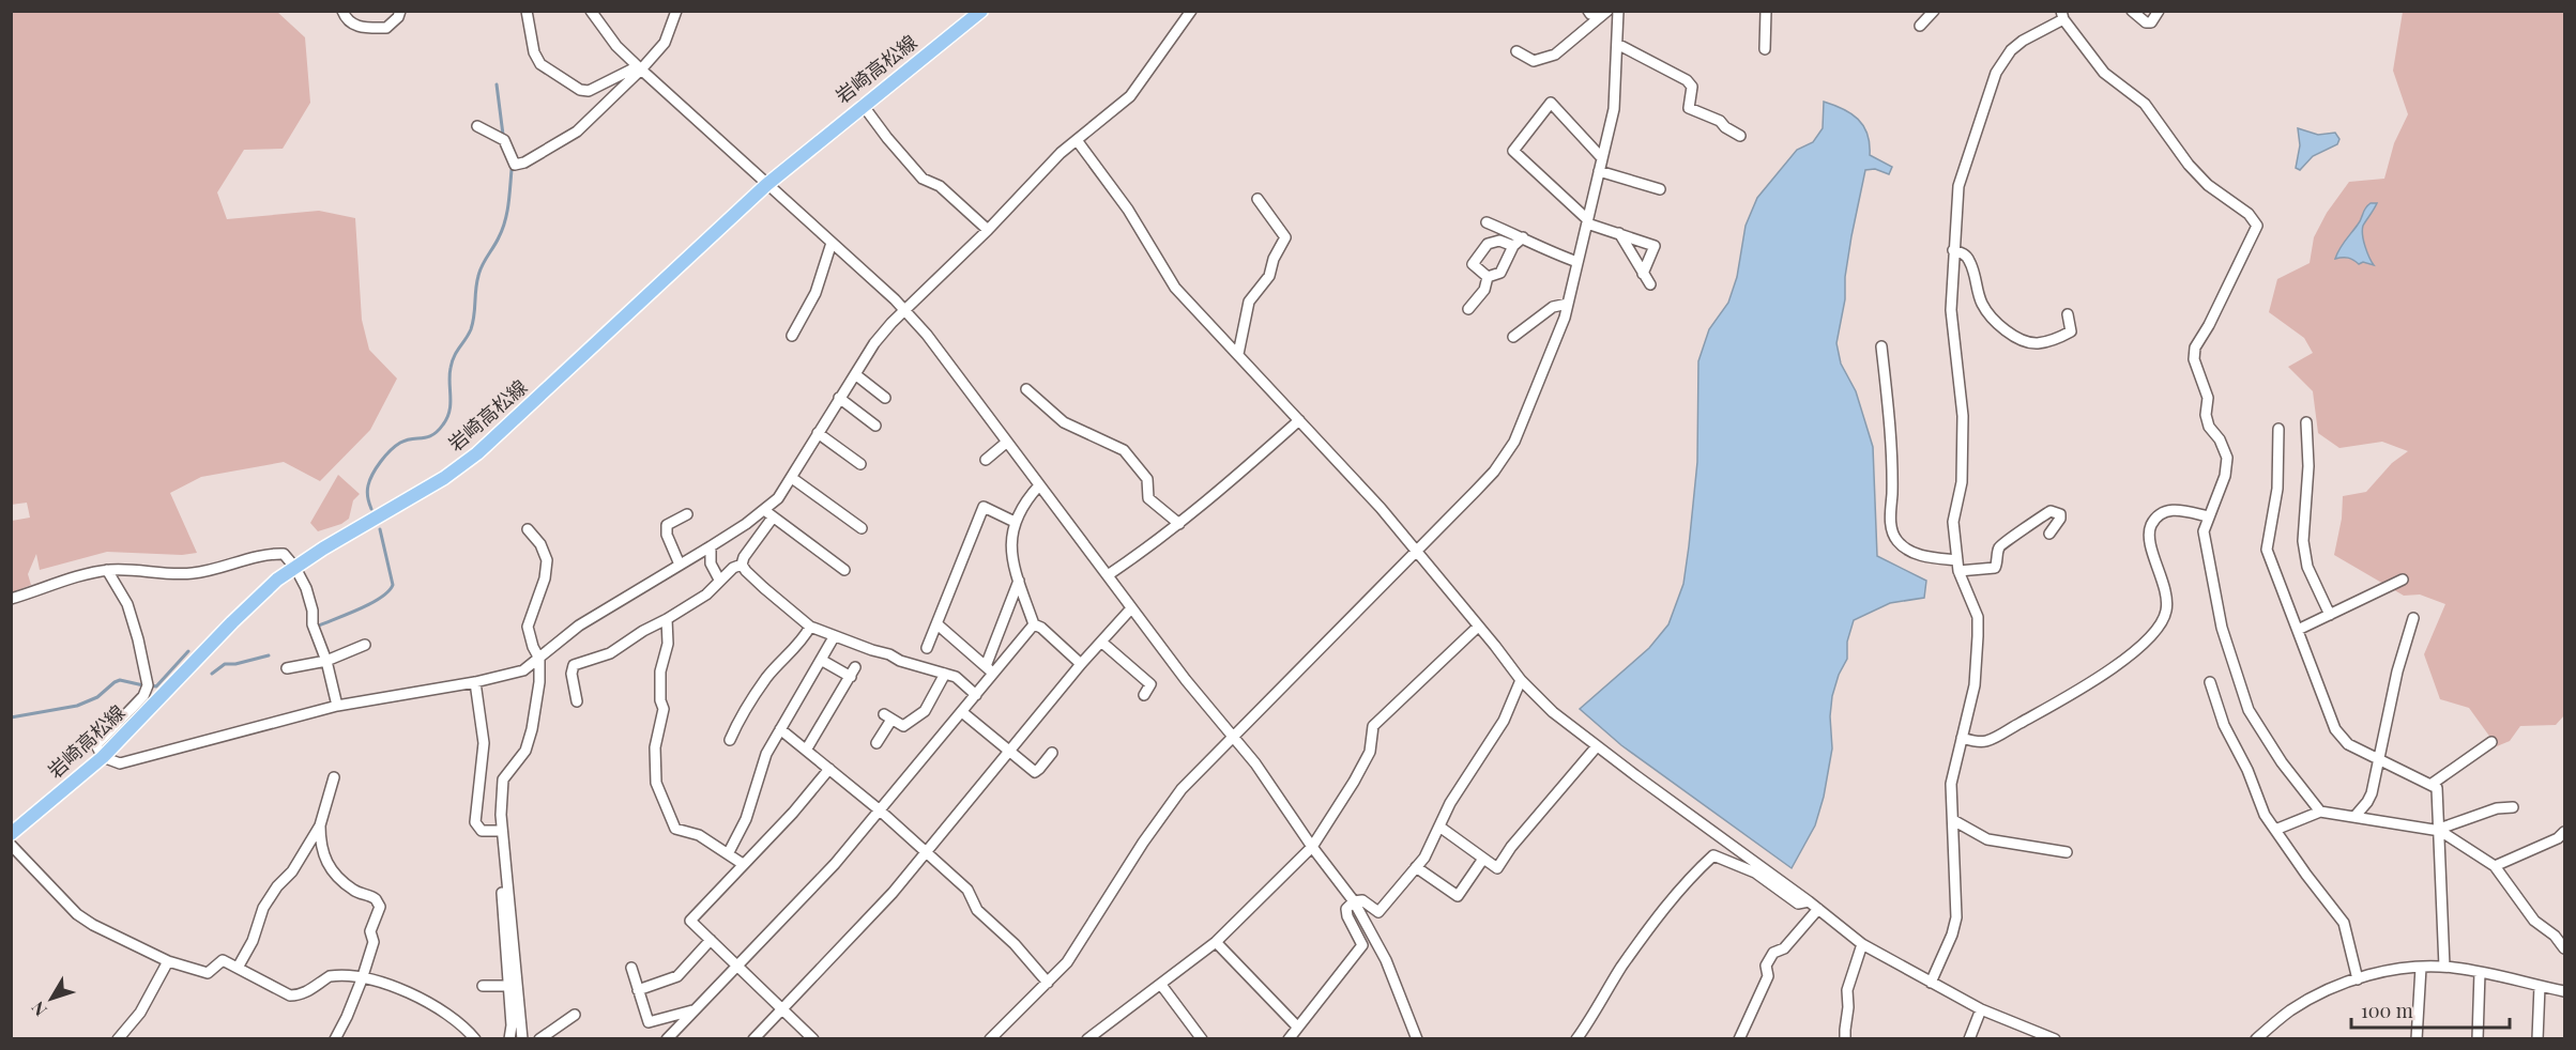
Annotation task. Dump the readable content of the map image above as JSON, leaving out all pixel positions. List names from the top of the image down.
{
  "streets": {
    "main road": ["岩崎高松線"]
  },
  "scale_bar": "100 m",
  "north": "bottom left"
}
